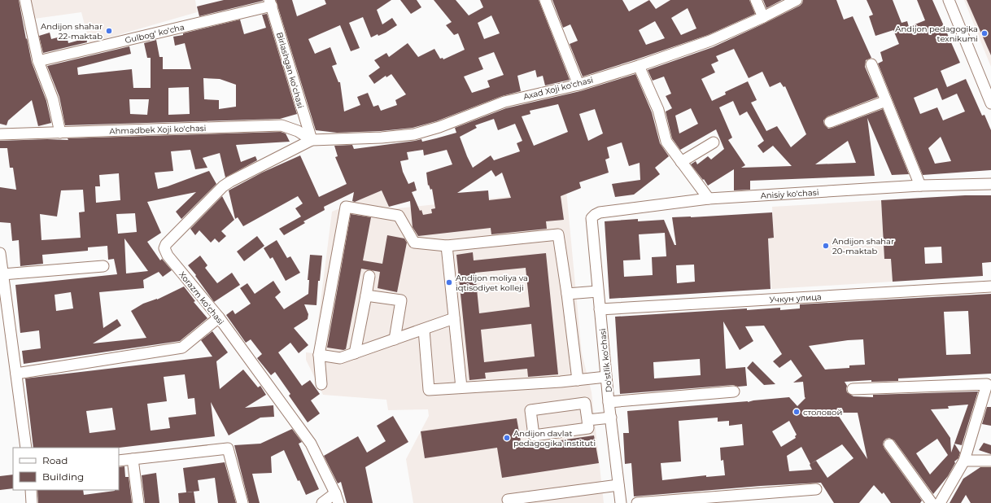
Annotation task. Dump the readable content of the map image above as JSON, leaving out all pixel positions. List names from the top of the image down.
{
  "streets": {
    "street": [
      "Gulbogʻ koʻcha",
      "Birlashgan koʻchasi",
      "Axad Xoji koʻchasi",
      "Ahmadbek Xoji ko'chasi",
      "Anisiy ko'chasi",
      "Xorazm koʻchasi",
      "Учкун улица",
      "Do'stlik ko'chasi"
    ]
  },
  "crossings": [
    ["Gulbogʻ koʻcha", "Birlashgan koʻchasi"],
    ["Birlashgan koʻchasi", "Axad Xoji koʻchasi"],
    ["Birlashgan koʻchasi", "Ahmadbek Xoji ko'chasi"],
    ["Birlashgan koʻchasi", "Xorazm koʻchasi"],
    ["Axad Xoji koʻchasi", "Ahmadbek Xoji ko'chasi"],
    ["Axad Xoji koʻchasi", "Xorazm koʻchasi"],
    ["Ahmadbek Xoji ko'chasi", "Xorazm koʻchasi"],
    ["Anisiy ko'chasi", "Do'stlik ko'chasi"],
    ["Учкун улица", "Do'stlik ko'chasi"]
  ],
  "places": [
    "Andijon shahar 22-maktab",
    "Andijon pedagogika texnikumi",
    "Andijon shahar 20-maktab",
    "Andijon moliya va iqtisodiyet kolleji",
    "столовой",
    "Andijon davlat pedagogika instituti"
  ],
  "legend": ["Road", "Building"]
}
